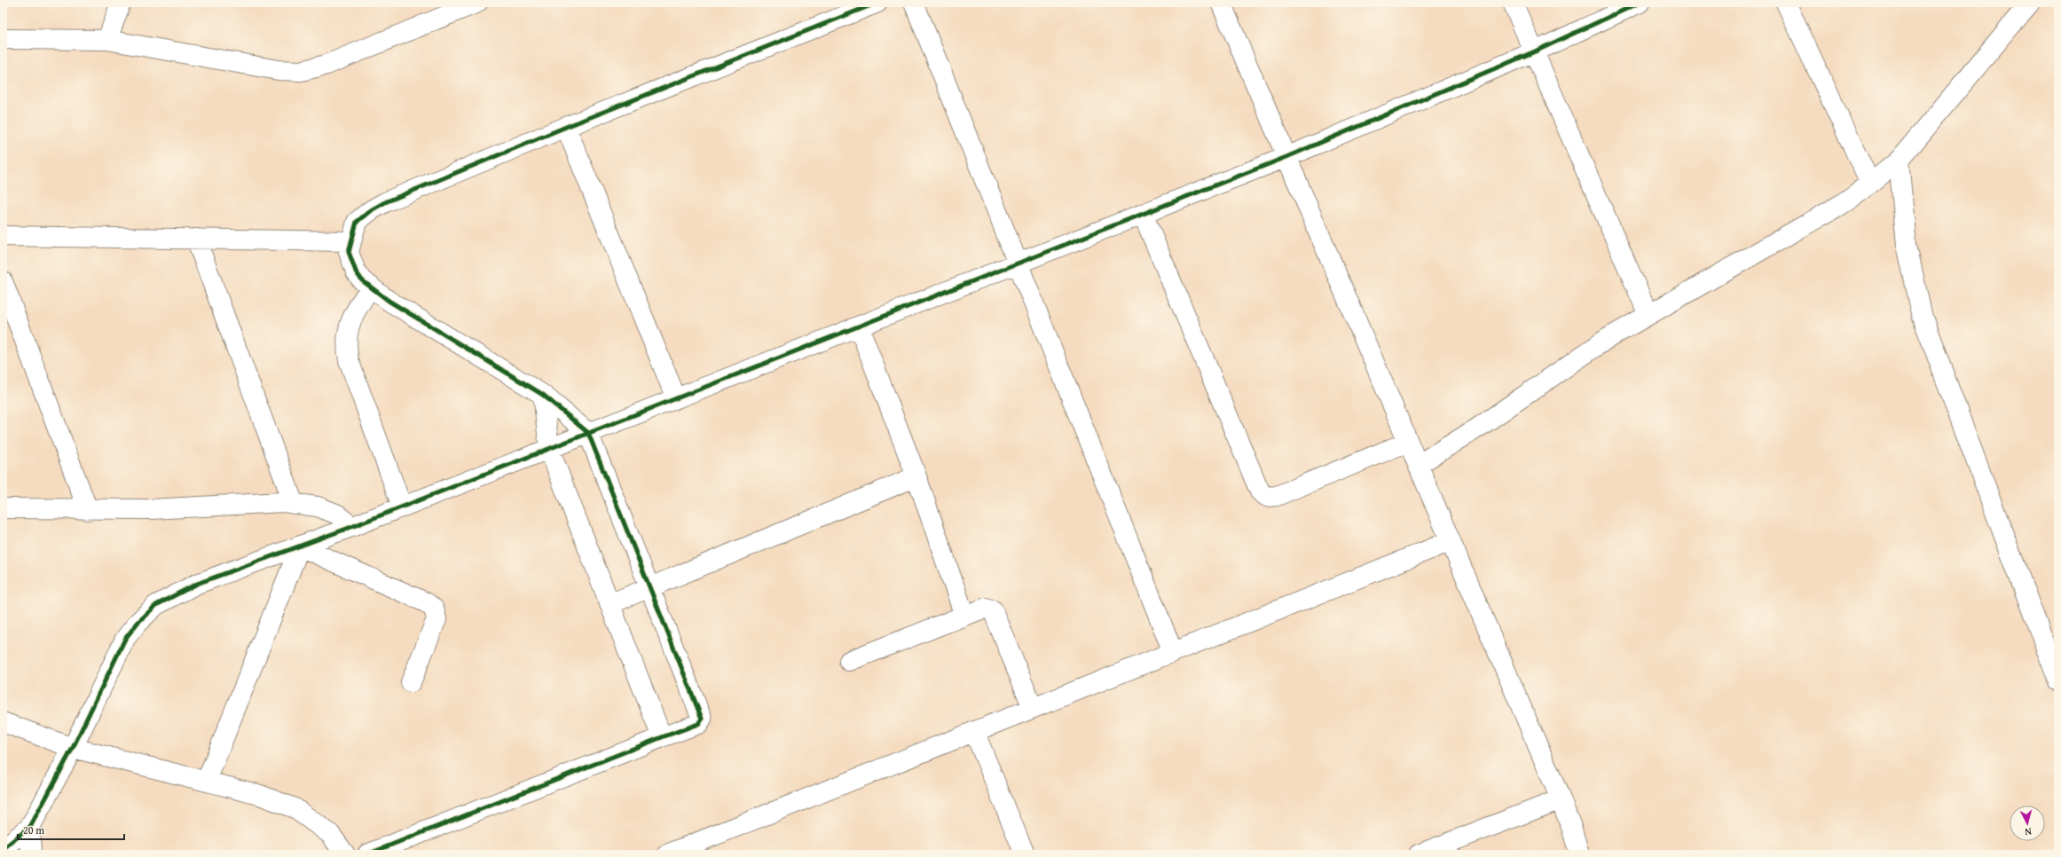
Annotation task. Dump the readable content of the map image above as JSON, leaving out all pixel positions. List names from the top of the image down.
{
  "scale_bar": "20 m",
  "north": "bottom"
}
